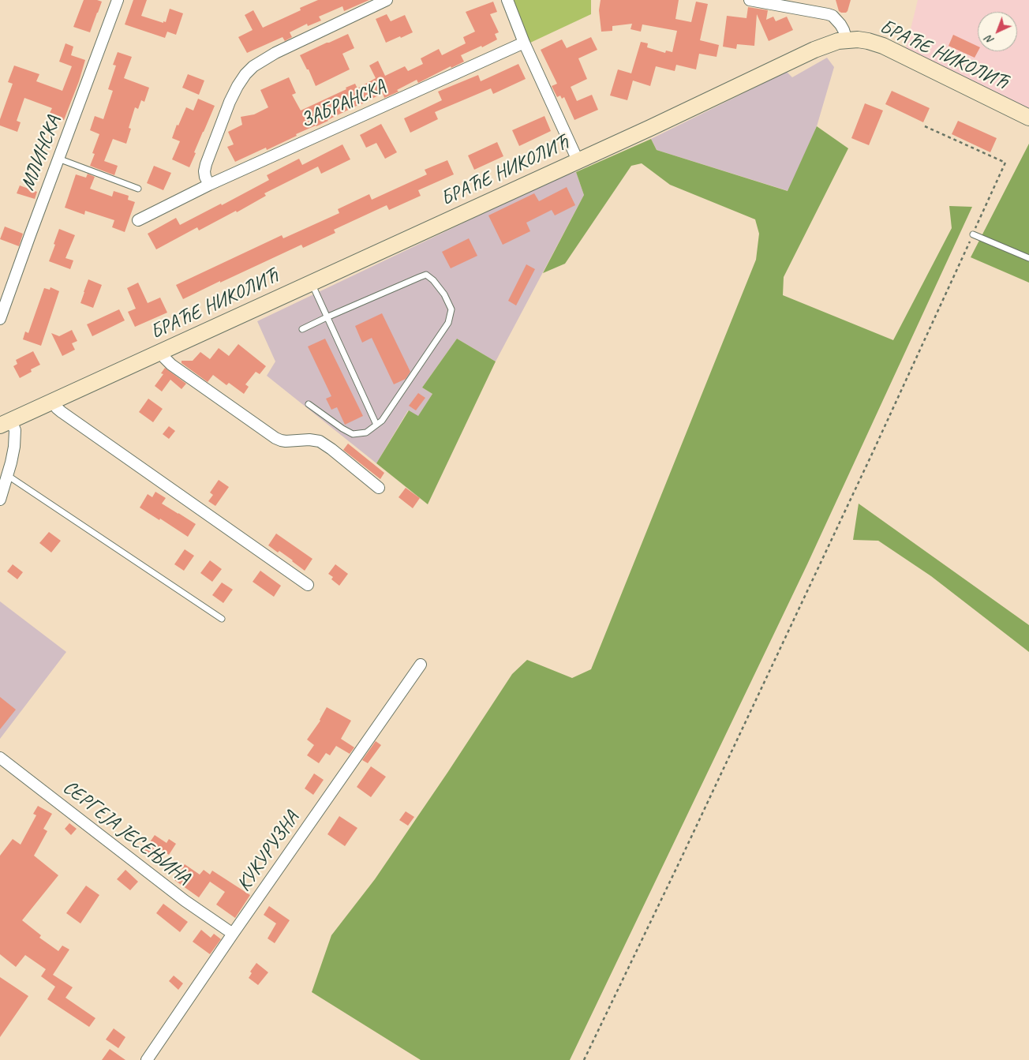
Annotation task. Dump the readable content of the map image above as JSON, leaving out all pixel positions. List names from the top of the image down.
{
  "streets": {
    "main road": ["БРАЋЕ НИКОЛИЋ"],
    "street": [
      "ЗАБРАНСКА",
      "МЛИНСКА",
      "СЕРГЕЈА ЈЕСЕЊИНА",
      "КУКУРУЗНА"
    ]
  },
  "crossings": [
    ["СЕРГЕЈА ЈЕСЕЊИНА", "КУКУРУЗНА"]
  ],
  "north": "bottom left"
}
